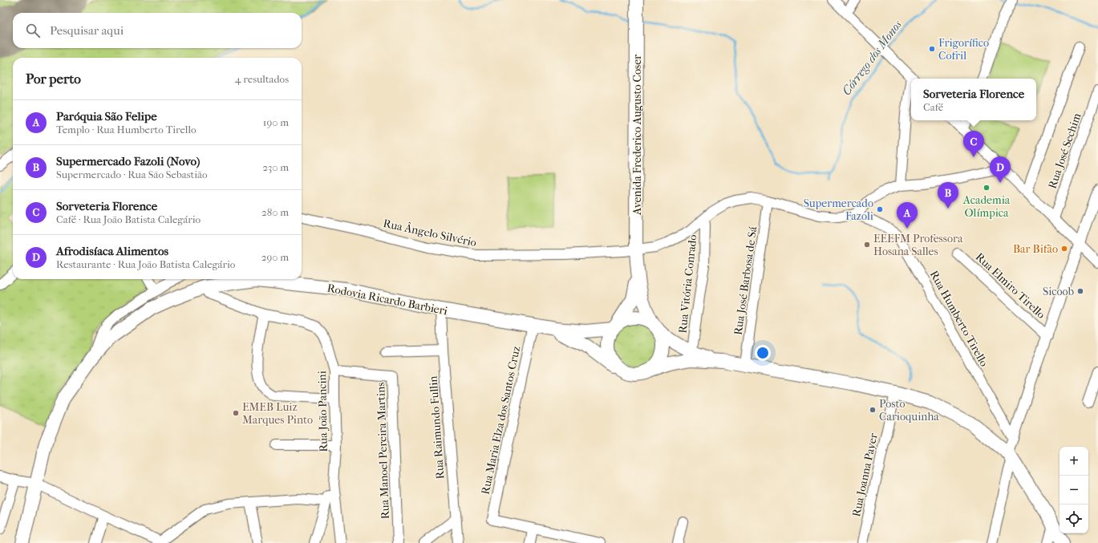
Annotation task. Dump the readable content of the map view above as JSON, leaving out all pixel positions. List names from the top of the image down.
{
  "streets": {
    "main road": ["Avenida Frederico Augusto Coser", "Rodovia Ricardo Barbieri"],
    "street": [
      "Rua José Sechim",
      "Rua Ângelo Silvério",
      "Rua José Barbosa de Sá",
      "Rua Vitória Conrado",
      "Rua Elmiro Tirello",
      "Rua Humberto Tirello",
      "Rua João Pancini",
      "Rua Maria Elza dos Santos Cruz",
      "Rua Raimundo Fullin",
      "Rua Manoel Pereira Martins",
      "Rua Joanna Payer"
    ]
  },
  "crossings": [
    ["Avenida Frederico Augusto Coser", "Rua Ângelo Silvério"],
    ["Rua Ângelo Silvério", "Rua José Barbosa de Sá"],
    ["Rua Ângelo Silvério", "Rua Vitória Conrado"],
    ["Rua Ângelo Silvério", "Rua Humberto Tirello"],
    ["Rodovia Ricardo Barbieri", "Rua João Pancini"],
    ["Rodovia Ricardo Barbieri", "Rua Maria Elza dos Santos Cruz"],
    ["Rodovia Ricardo Barbieri", "Rua Raimundo Fullin"],
    ["Rua João Pancini", "Rua Manoel Pereira Martins"]
  ],
  "water": ["Córrego dos Monos"],
  "places": [
    "Frigorífico Cofril",
    "Academia Olímpica",
    "Supermercado Fazoli",
    "EEEFM Professora Hosana Salles",
    "Bar Bifão",
    "Sicoob",
    "Posto Carioquinha",
    "EMEB Luiz Marques Pinto"
  ],
  "page": {
    "search": "Pesquisar aqui",
    "heading": ["Por perto", "4 resultados"],
    "popup": ["Sorveteria Florence", "Café"],
    "list": [
      {
        "mark": "A",
        "name": "Paróquia São Felipe",
        "note": "Templo · Rua Humberto Tirello",
        "value": "190 m"
      },
      {
        "mark": "B",
        "name": "Supermercado Fazoli (Novo)",
        "note": "Supermercado · Rua São Sebastião",
        "value": "230 m"
      },
      {
        "mark": "C",
        "name": "Sorveteria Florence",
        "note": "Café · Rua João Batista Calegário",
        "value": "280 m"
      },
      {
        "mark": "D",
        "name": "Afrodisíaca Alimentos",
        "note": "Restaurante · Rua João Batista Calegário",
        "value": "290 m"
      }
    ],
    "pins": [
      "C",
      "D",
      "B",
      "A"
    ],
    "map_buttons": ["+", "−"]
  }
}
